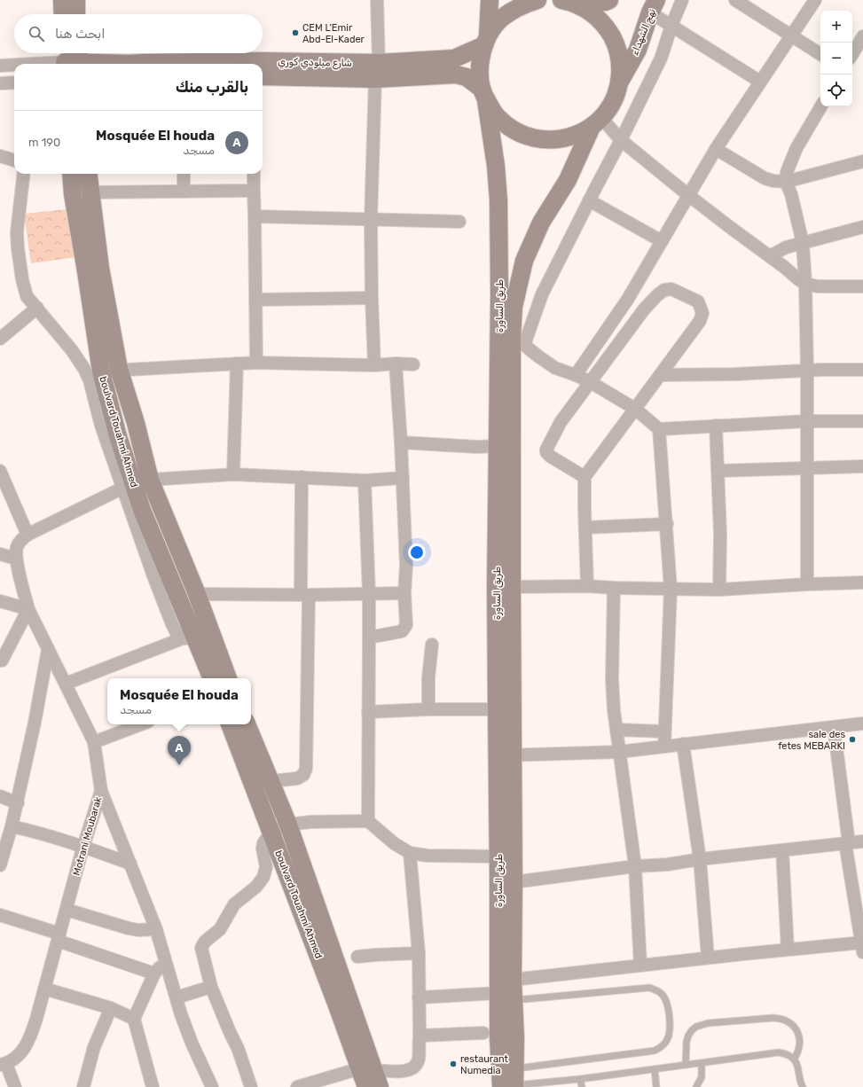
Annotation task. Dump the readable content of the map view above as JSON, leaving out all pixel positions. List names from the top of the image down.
{
  "streets": {
    "main road": [
      "نهج الشهداء",
      "شارع ميلودي كوري",
      "طريق الساورة",
      "boulvard Touahmi Ahmed"
    ],
    "street": ["Motrani Moubarak"]
  },
  "crossings": [
    ["نهج الشهداء", "طريق الساورة"],
    ["شارع ميلودي كوري", "طريق الساورة"]
  ],
  "places": ["CEM L'Emir Abd-El-Kader", "sale des fetes MEBARKI", "restaurant Numedia"],
  "page": {
    "map_buttons": ["+", "−"],
    "search": "ابحث هنا",
    "heading": "بالقرب منك",
    "list": [
      {
        "mark": "A",
        "name": "Mosquée El houda",
        "note": "مسجد",
        "value": "190 m"
      }
    ],
    "popup": ["Mosquée El houda", "مسجد"],
    "pins": "A"
  }
}
